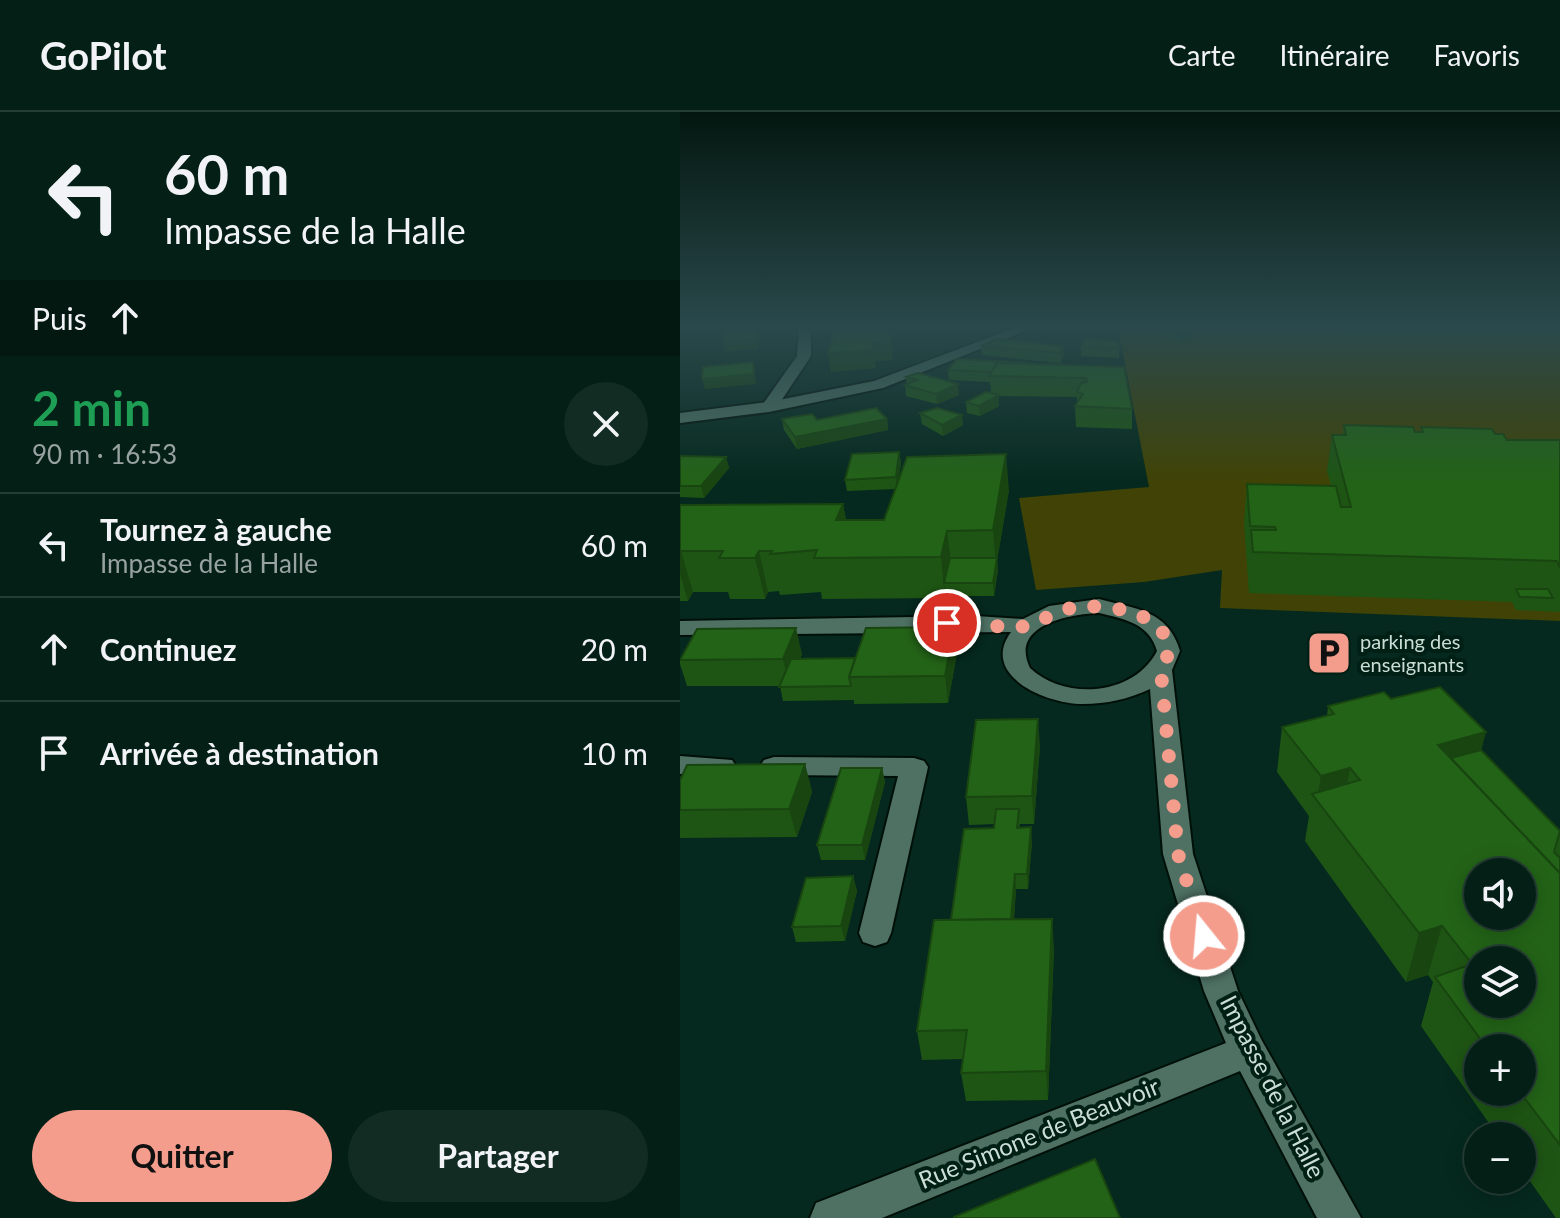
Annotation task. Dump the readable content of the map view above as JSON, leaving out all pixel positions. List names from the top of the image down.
{
  "streets": {
    "street": ["Impasse de la Halle", "Rue Simone de Beauvoir"]
  },
  "crossings": [
    ["Impasse de la Halle", "Rue Simone de Beauvoir"]
  ],
  "places": {
    "parking": ["parking des enseignants"]
  },
  "page": {
    "header": "GoPilot",
    "nav": ["Carte", "Itinéraire", "Favoris"],
    "turn": ["60 m", "Impasse de la Halle"],
    "then": "Puis",
    "heading": ["2 min", "90 m · 16:53"],
    "list": [
      {
        "name": "Tournez à gauche",
        "note": "Impasse de la Halle",
        "value": "60 m"
      },
      {
        "name": "Continuez",
        "value": "20 m"
      },
      {
        "name": "Arrivée à destination",
        "value": "10 m"
      }
    ],
    "map_buttons": ["+", "−"],
    "buttons": ["Quitter", "Partager"]
  }
}
